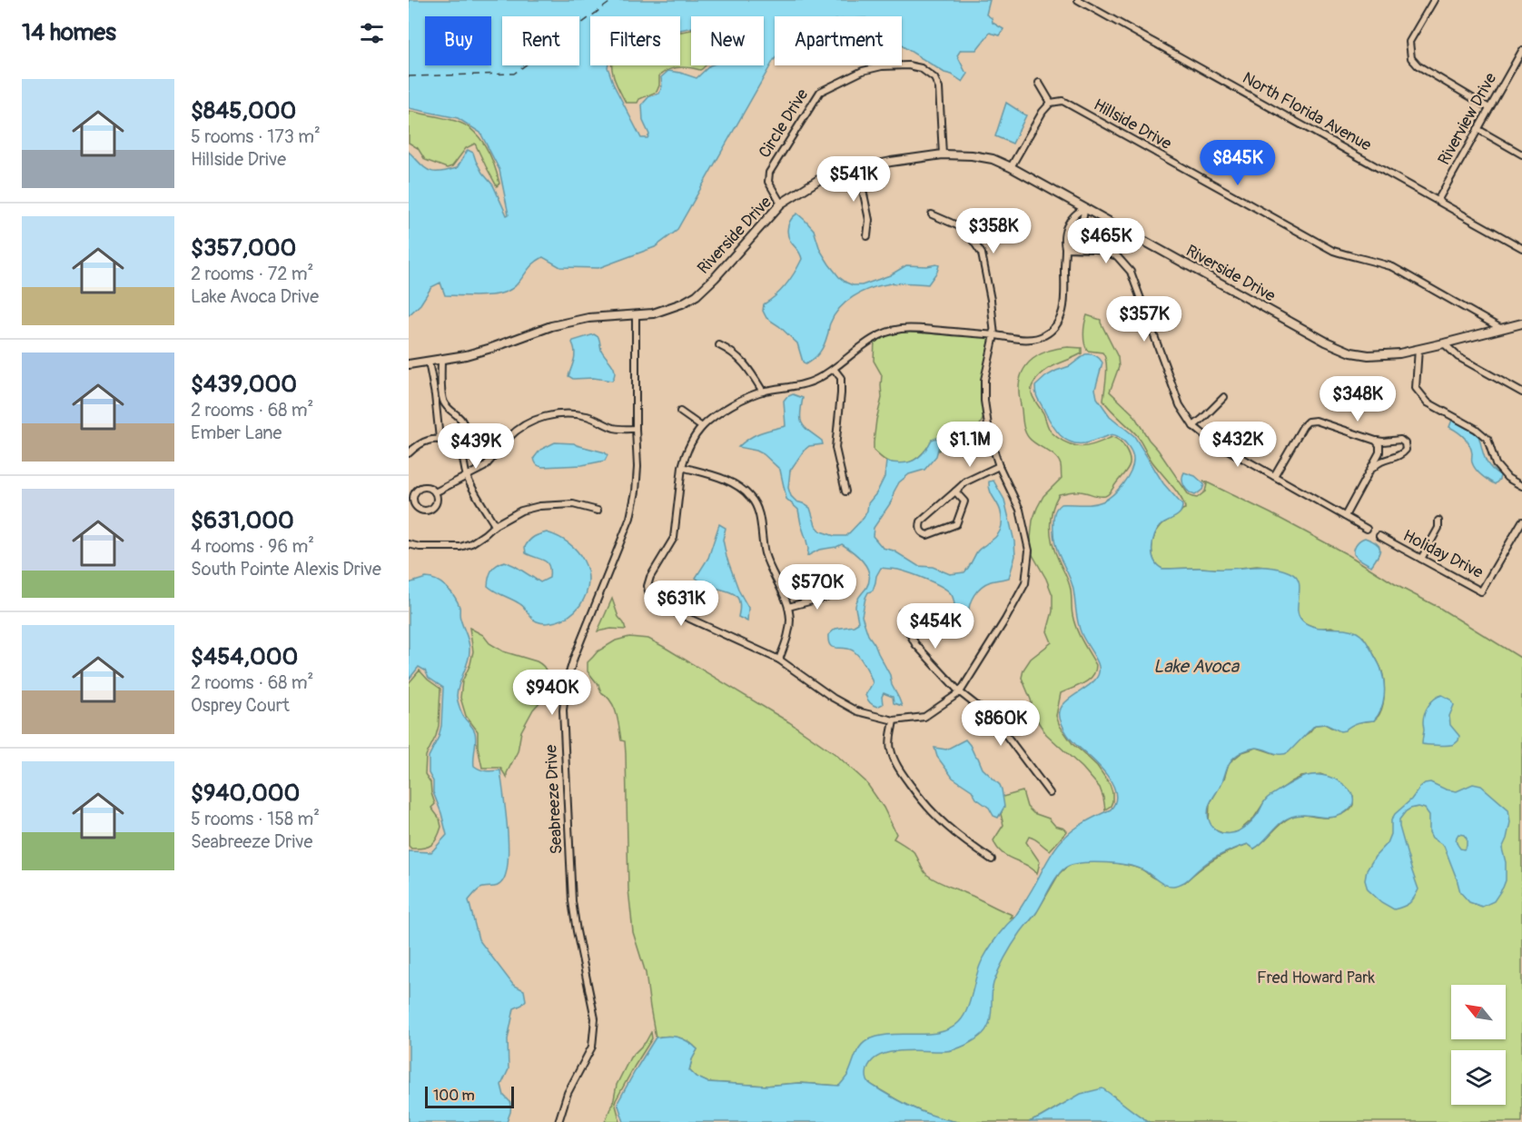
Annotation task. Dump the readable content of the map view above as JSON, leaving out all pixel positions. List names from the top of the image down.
{
  "streets": {
    "street": [
      "North Florida Avenue",
      "Riverview Drive",
      "Circle Drive",
      "Hillside Drive",
      "Riverside Drive",
      "Holiday Drive",
      "Seabreeze Drive"
    ]
  },
  "crossings": [
    ["North Florida Avenue", "Riverview Drive"],
    ["Circle Drive", "Riverside Drive"],
    ["Hillside Drive", "Riverside Drive"],
    ["Riverside Drive", "Seabreeze Drive"]
  ],
  "water": ["Lake Avoca"],
  "parks": ["Fred Howard Park"],
  "scale_bar": "100 m",
  "north": "top left",
  "page": {
    "heading": "14 homes",
    "chip": [
      "Buy",
      "Rent",
      "Filters",
      "New",
      "Apartment"
    ],
    "list": [
      {
        "name": "$845,000",
        "note": "5 rooms · 173 m² · Hillside Drive"
      },
      {
        "name": "$357,000",
        "note": "2 rooms · 72 m² · Lake Avoca Drive"
      },
      {
        "name": "$439,000",
        "note": "2 rooms · 68 m² · Ember Lane"
      },
      {
        "name": "$631,000",
        "note": "4 rooms · 96 m² · South Pointe Alexis Drive"
      },
      {
        "name": "$454,000",
        "note": "2 rooms · 68 m² · Osprey Court"
      },
      {
        "name": "$940,000",
        "note": "5 rooms · 158 m² · Seabreeze Drive"
      }
    ],
    "price": [
      "$845K",
      "$541K",
      "$358K",
      "$465K",
      "$357K",
      "$348K",
      "$1.1M",
      "$432K",
      "$439K",
      "$570K",
      "$631K",
      "$454K",
      "$940K",
      "$860K"
    ],
    "scale": "100 m"
  }
}
